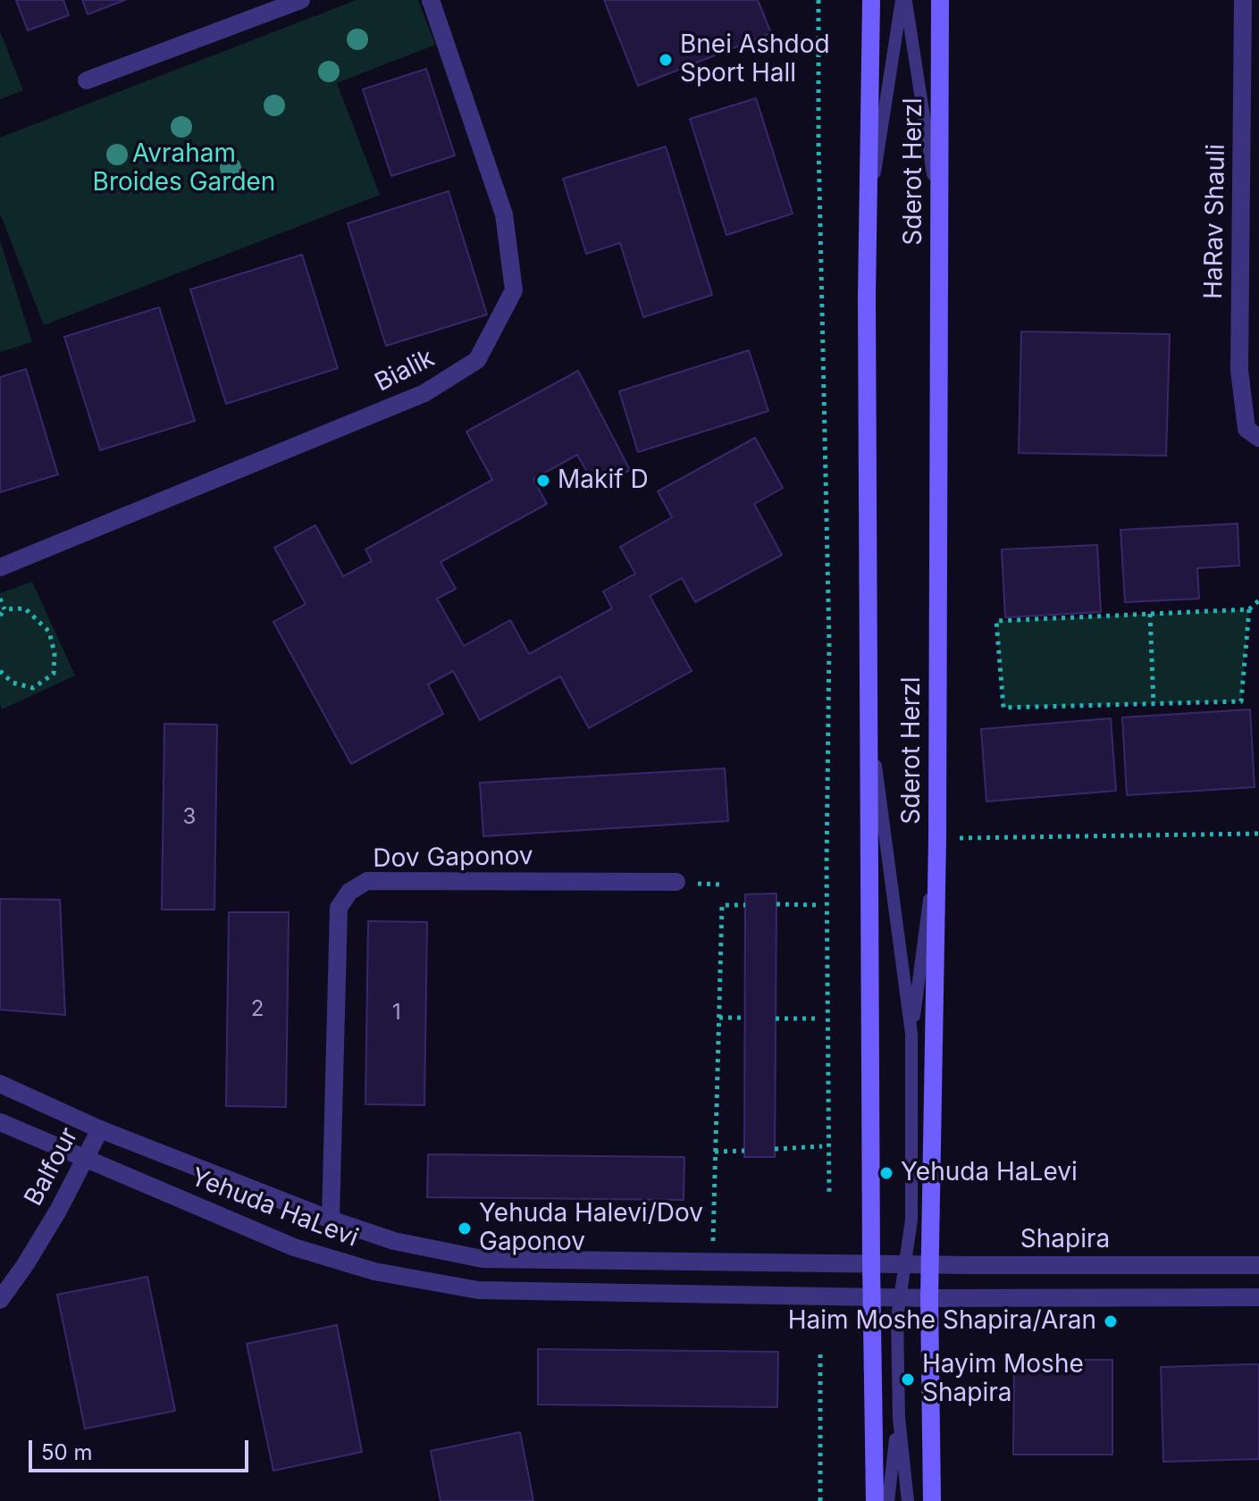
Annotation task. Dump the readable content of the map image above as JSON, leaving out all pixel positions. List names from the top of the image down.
{
  "streets": {
    "main road": ["Sderot Herzl"],
    "street": [
      "HaRav Shauli",
      "Bialik",
      "Dov Gaponov",
      "Balfour",
      "Yehuda HaLevi",
      "Shapira"
    ]
  },
  "crossings": [
    ["Sderot Herzl", "Yehuda HaLevi"],
    ["Sderot Herzl", "Shapira"],
    ["Dov Gaponov", "Yehuda HaLevi"],
    ["Balfour", "Yehuda HaLevi"],
    ["Yehuda HaLevi", "Shapira"]
  ],
  "parks": ["Avraham Broides Garden"],
  "places": [
    "Bnei Ashdod Sport Hall",
    "Makif D",
    "Yehuda HaLevi",
    "Yehuda Halevi/Dov Gaponov",
    "Haim Moshe Shapira/Aran",
    "Hayim Moshe Shapira"
  ],
  "house_numbers": ["3", "2", "1"],
  "scale_bar": "50 m"
}
